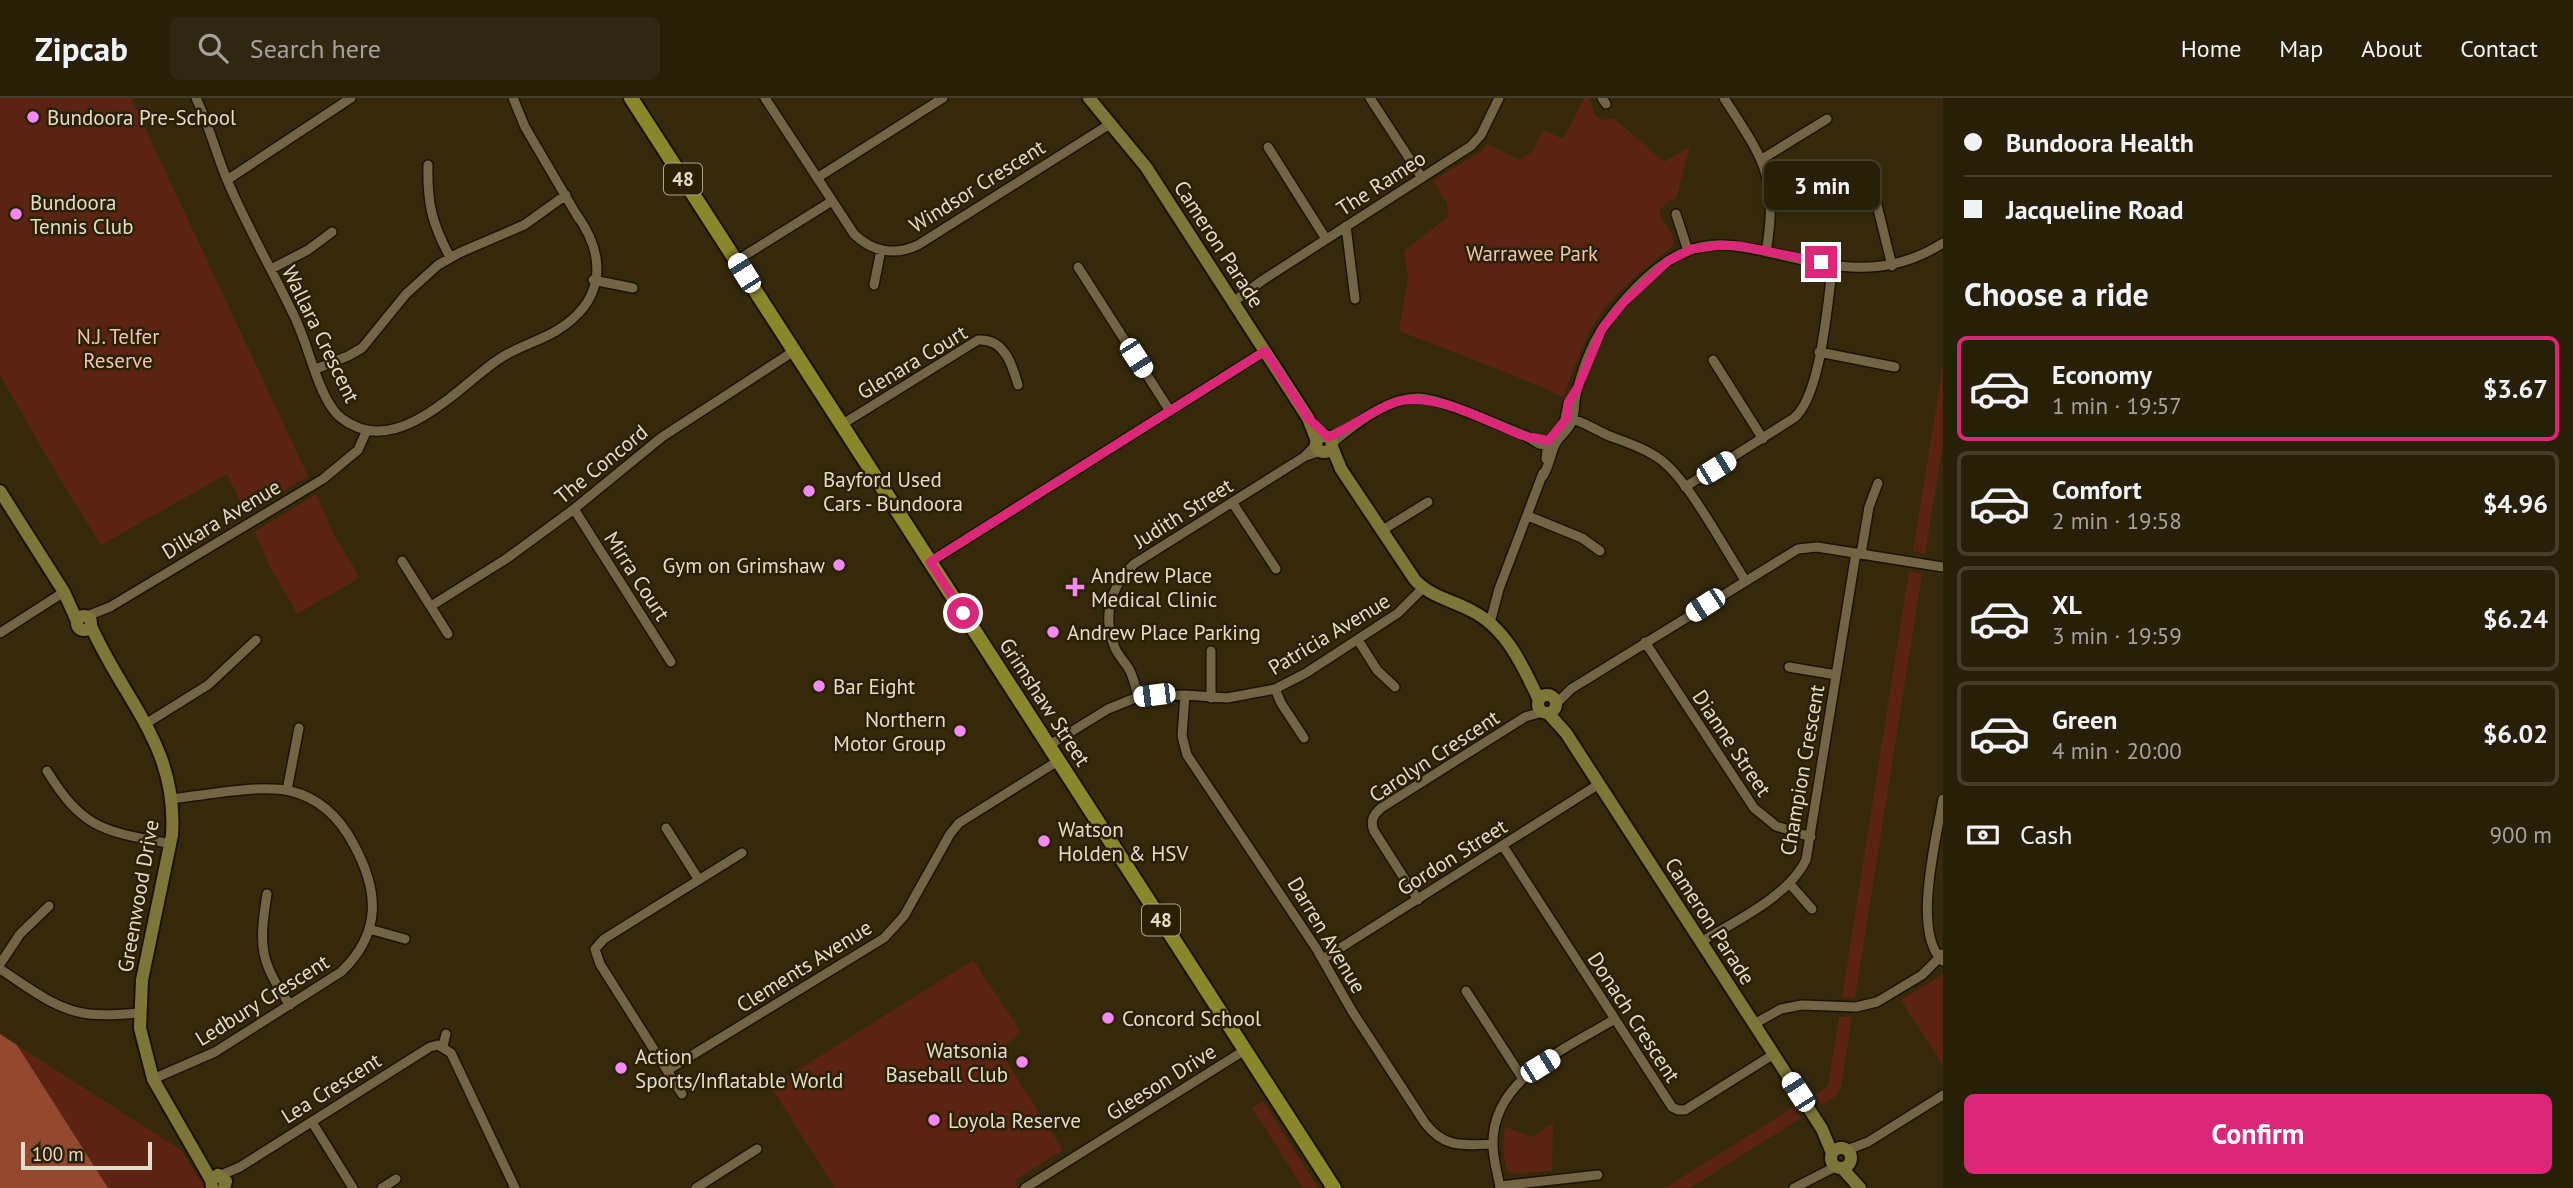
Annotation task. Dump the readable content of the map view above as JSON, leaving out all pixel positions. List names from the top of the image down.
{
  "streets": {
    "main road": ["48", "Grimshaw Street"],
    "street": [
      "The Rameo",
      "Windsor Crescent",
      "Cameron Parade",
      "Wallara Crescent",
      "Glenara Court",
      "The Concord",
      "Judith Street",
      "Dilkara Avenue",
      "Mirra Court",
      "Patricia Avenue",
      "Dianne Street",
      "Carolyn Crescent",
      "Champion Crescent",
      "Gordon Street",
      "Greenwood Drive",
      "Darren Avenue",
      "Clements Avenue",
      "Ledbury Crescent",
      "Donach Crescent",
      "Gleeson Drive",
      "Lea Crescent"
    ]
  },
  "crossings": [
    ["The Rameo", "Cameron Parade"],
    ["Windsor Crescent", "Cameron Parade"],
    ["Cameron Parade", "Judith Street"],
    ["Cameron Parade", "Patricia Avenue"],
    ["Cameron Parade", "Carolyn Crescent"],
    ["Cameron Parade", "Champion Crescent"],
    ["Cameron Parade", "Gordon Street"],
    ["Cameron Parade", "Donach Crescent"],
    ["Wallara Crescent", "Dilkara Avenue"],
    ["Glenara Court", "Grimshaw Street"],
    ["The Concord", "Mirra Court"],
    ["The Concord", "Grimshaw Street"],
    ["Judith Street", "Patricia Avenue"],
    ["Dilkara Avenue", "Greenwood Drive"],
    ["Patricia Avenue", "Grimshaw Street"],
    ["Patricia Avenue", "Darren Avenue"],
    ["Grimshaw Street", "Clements Avenue"],
    ["Grimshaw Street", "Gleeson Drive"],
    ["Dianne Street", "Carolyn Crescent"],
    ["Dianne Street", "Champion Crescent"],
    ["Carolyn Crescent", "Champion Crescent"],
    ["Carolyn Crescent", "Gordon Street"],
    ["Gordon Street", "Darren Avenue"],
    ["Gordon Street", "Donach Crescent"],
    ["Greenwood Drive", "Ledbury Crescent"],
    ["Greenwood Drive", "Lea Crescent"]
  ],
  "parks": ["Warrawee Park", "N.J. Telfer Reserve"],
  "places": {
    "other": [
      "Bundoora Pre-School",
      "Bundoora Tennis Club",
      "Bayford Used Cars - Bundoora",
      "Gym on Grimshaw",
      "Andrew Place Parking",
      "Bar Eight",
      "Northern Motor Group",
      "Watson Holden & HSV",
      "Concord School",
      "Watsonia Baseball Club",
      "Action Sports/Inflatable World",
      "Loyola Reserve"
    ],
    "health": ["Andrew Place Medical Clinic"]
  },
  "scale_bar": "100 m",
  "page": {
    "header": "Zipcab",
    "search": "Search here",
    "nav": [
      "Home",
      "Map",
      "About",
      "Contact"
    ],
    "banner": ["Bundoora Health", "Jacqueline Road"],
    "bubble": "3 min",
    "heading": "Choose a ride",
    "list": [
      {
        "name": "Economy",
        "note": "1 min · 19:57",
        "value": "$3.67"
      },
      {
        "name": "Comfort",
        "note": "2 min · 19:58",
        "value": "$4.96"
      },
      {
        "name": "XL",
        "note": "3 min · 19:59",
        "value": "$6.24"
      },
      {
        "name": "Green",
        "note": "4 min · 20:00",
        "value": "$6.02"
      }
    ],
    "pay": ["Cash", "900 m"],
    "buttons": "Confirm",
    "scale": "100 m"
  }
}
